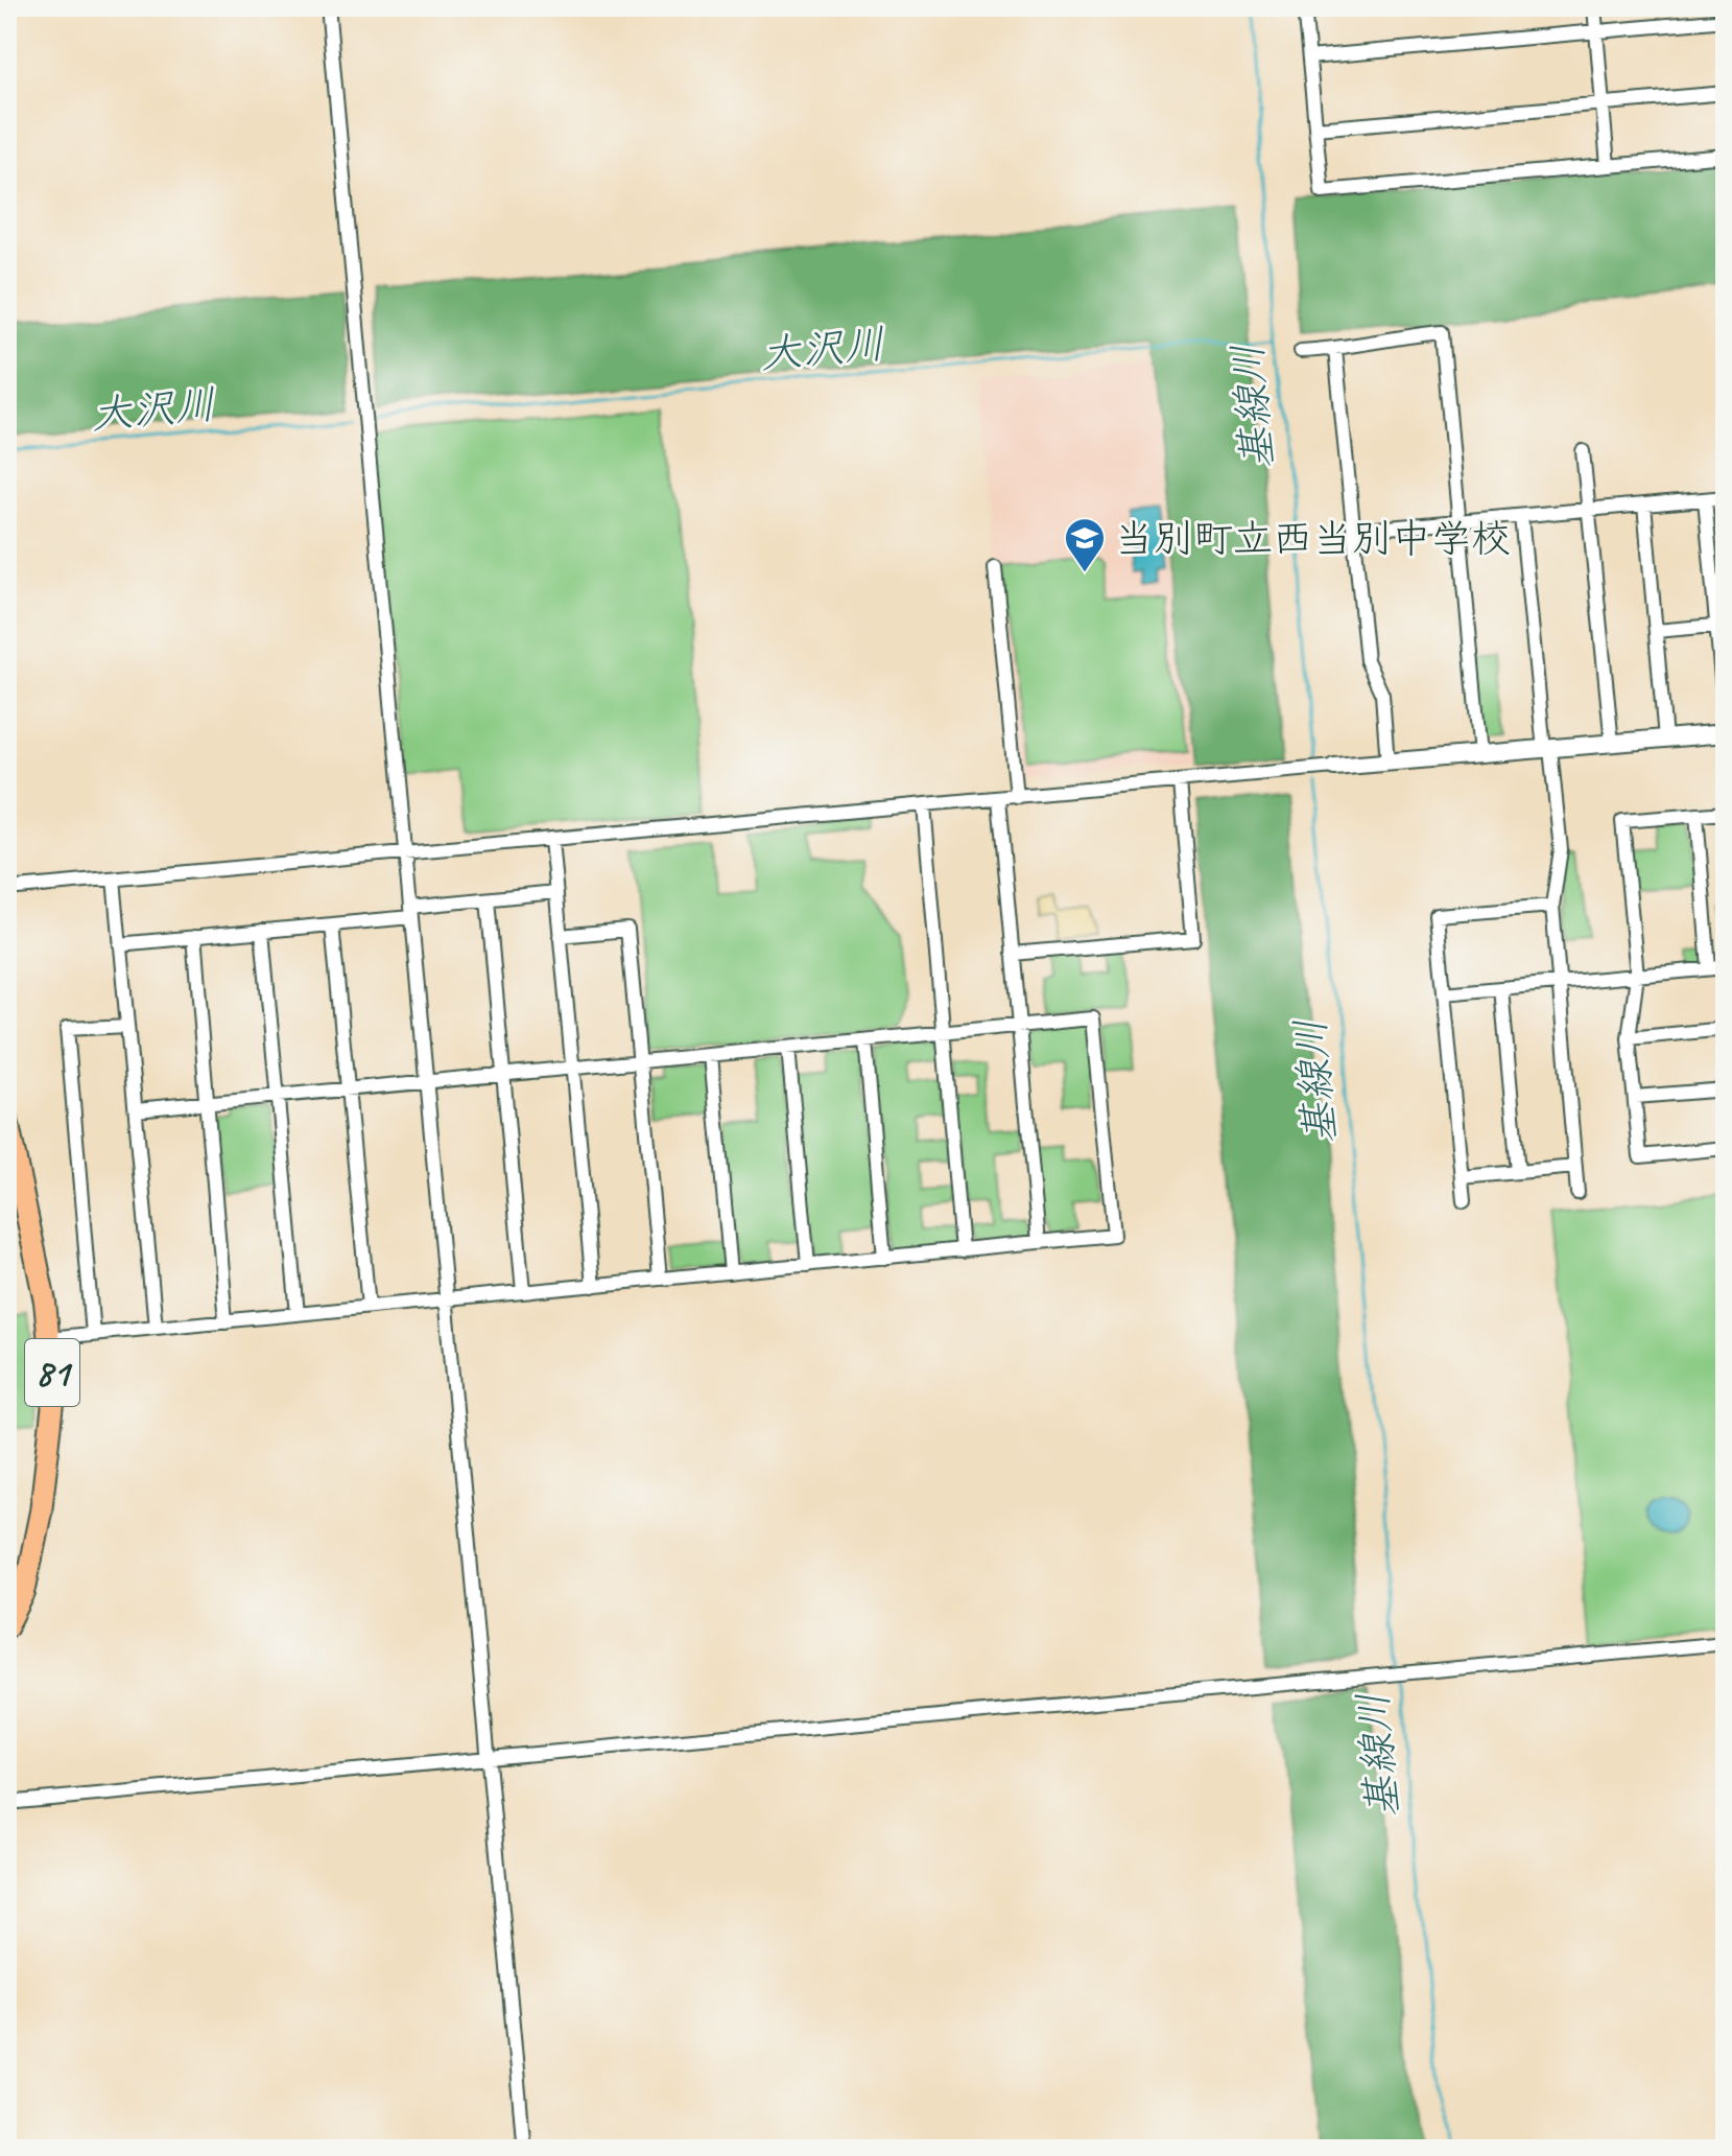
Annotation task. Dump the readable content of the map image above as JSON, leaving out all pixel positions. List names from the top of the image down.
{
  "streets": {
    "main road": ["81"]
  },
  "water": ["大沢川", "基線川"],
  "places": {
    "school or university": ["当別町立西当別中学校"]
  }
}
